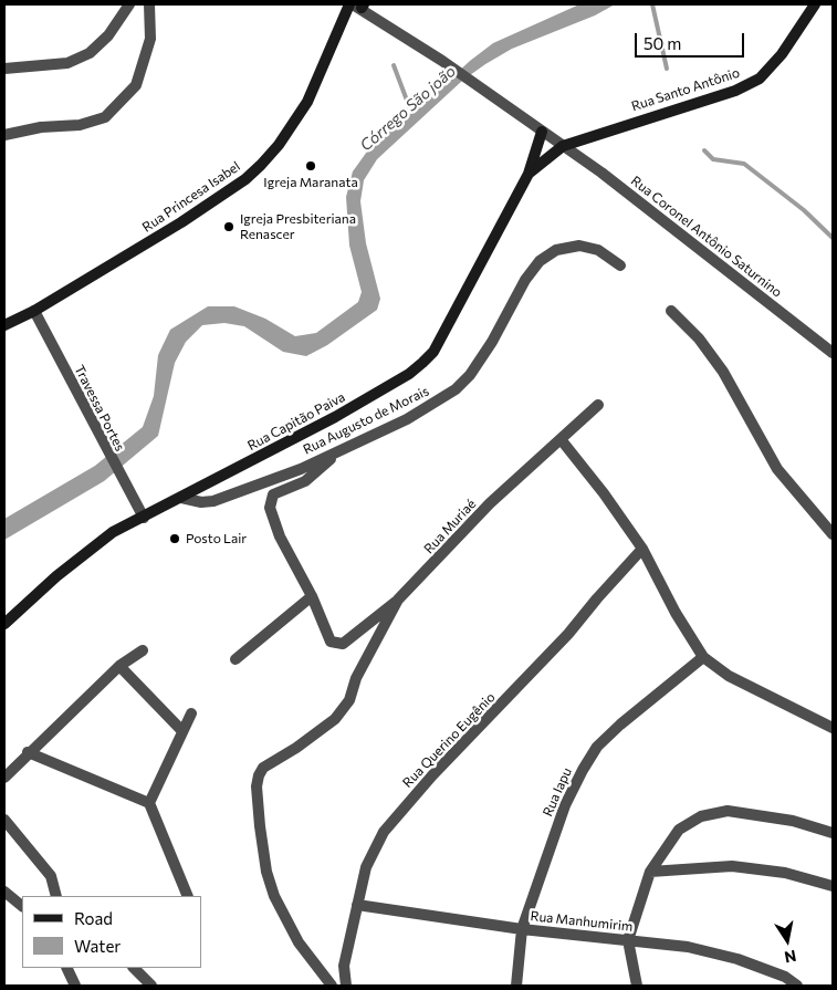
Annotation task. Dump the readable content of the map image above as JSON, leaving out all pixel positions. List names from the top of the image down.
{
  "streets": {
    "main road": ["Rua Santo Antônio", "Rua Princesa Isabel", "Rua Capitão Paiva"],
    "street": [
      "Rua Coronel Antônio Saturnino",
      "Travessa Portes",
      "Rua Augusto de Morais",
      "Rua Muriaé",
      "Rua Querino Eugênio",
      "Rua Iapu",
      "Rua Manhumirim"
    ]
  },
  "crossings": [
    ["Rua Santo Antônio", "Rua Coronel Antônio Saturnino"],
    ["Rua Princesa Isabel", "Rua Coronel Antônio Saturnino"],
    ["Rua Princesa Isabel", "Travessa Portes"],
    ["Travessa Portes", "Rua Capitão Paiva"],
    ["Rua Augusto de Morais", "Rua Capitão Paiva"],
    ["Rua Querino Eugênio", "Rua Manhumirim"],
    ["Rua Iapu", "Rua Manhumirim"]
  ],
  "water": ["Córrego São joão"],
  "places": ["Igreja Maranata", "Igreja Presbiteriana Renascer", "Posto Lair"],
  "legend": ["Road", "Water"],
  "scale_bar": "50 m",
  "north": "bottom"
}
